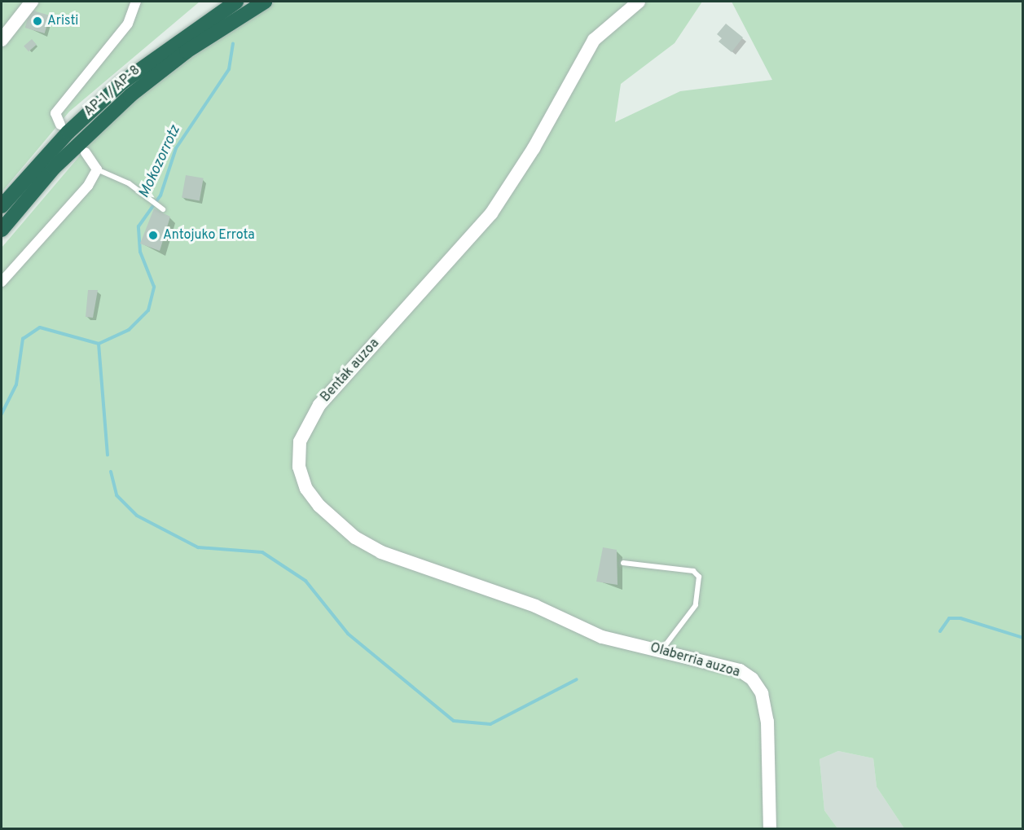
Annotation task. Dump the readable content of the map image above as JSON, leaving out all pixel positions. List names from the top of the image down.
{
  "streets": {
    "highway": ["AP-1 / AP-8"],
    "street": ["Bentak auzoa", "Olaberria auzoa"]
  },
  "crossings": [
    ["Bentak auzoa", "Olaberria auzoa"]
  ],
  "water": ["Mokozorrotz"],
  "places": ["Aristi", "Antojuko Errota"]
}
